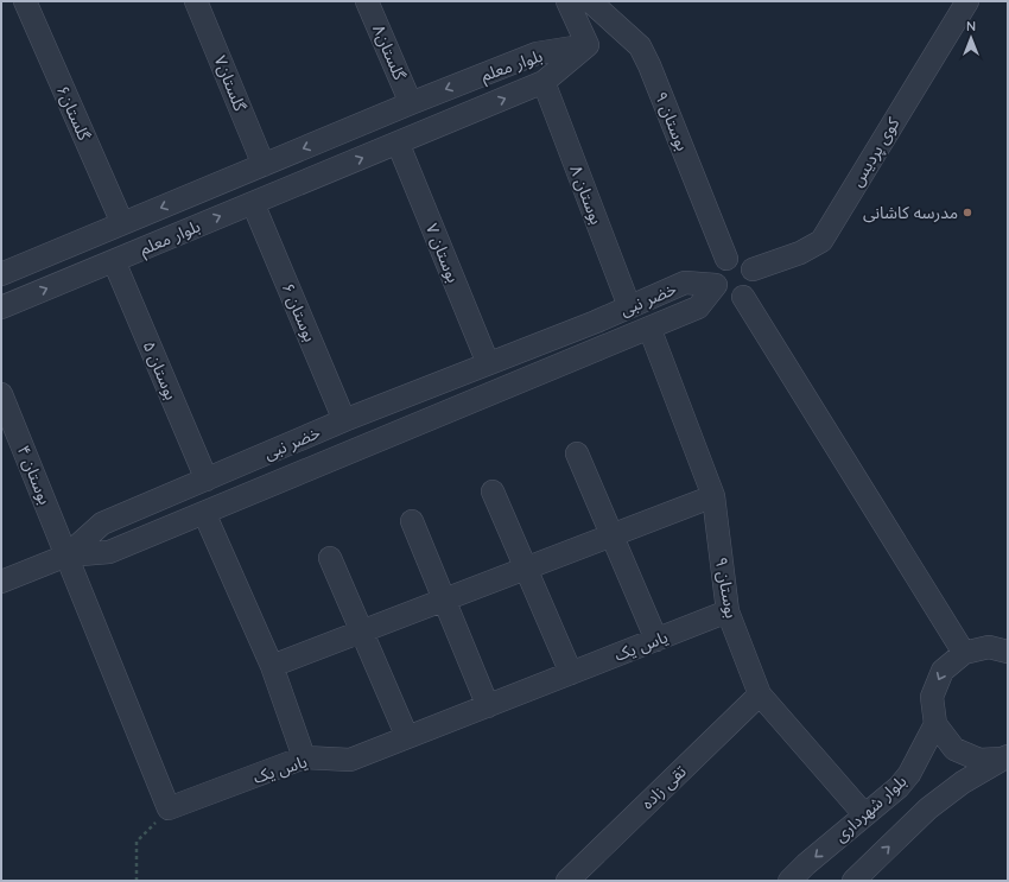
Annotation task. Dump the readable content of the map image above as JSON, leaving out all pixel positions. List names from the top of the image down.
{
  "streets": {
    "street": [
      "گلستان۸",
      "بلوار معلم",
      "گلستان۷",
      "گلستان۶",
      "بوستان ۹",
      "کوی پردیس",
      "بوستان ۸",
      "بوستان ۷",
      "خضر نبی",
      "بوستان ۶",
      "بوستان ۵",
      "بوستان ۴",
      "یاس یک",
      "تقی زاده",
      "بلوار شهرداری"
    ]
  },
  "crossings": [
    ["گلستان۸", "بلوار معلم"],
    ["بلوار معلم", "گلستان۷"],
    ["بلوار معلم", "گلستان۶"],
    ["بلوار معلم", "بوستان ۸"],
    ["بلوار معلم", "بوستان ۷"],
    ["بلوار معلم", "بوستان ۶"],
    ["بلوار معلم", "بوستان ۵"],
    ["بوستان ۹", "کوی پردیس"],
    ["بوستان ۹", "خضر نبی"],
    ["بوستان ۹", "یاس یک"],
    ["بوستان ۹", "تقی زاده"],
    ["بوستان ۹", "بلوار شهرداری"],
    ["کوی پردیس", "خضر نبی"],
    ["بوستان ۸", "خضر نبی"],
    ["بوستان ۷", "خضر نبی"],
    ["خضر نبی", "بوستان ۶"],
    ["خضر نبی", "بوستان ۵"],
    ["خضر نبی", "بوستان ۴"]
  ],
  "places": ["مدرسه کاشانی"],
  "north": "top"
}
